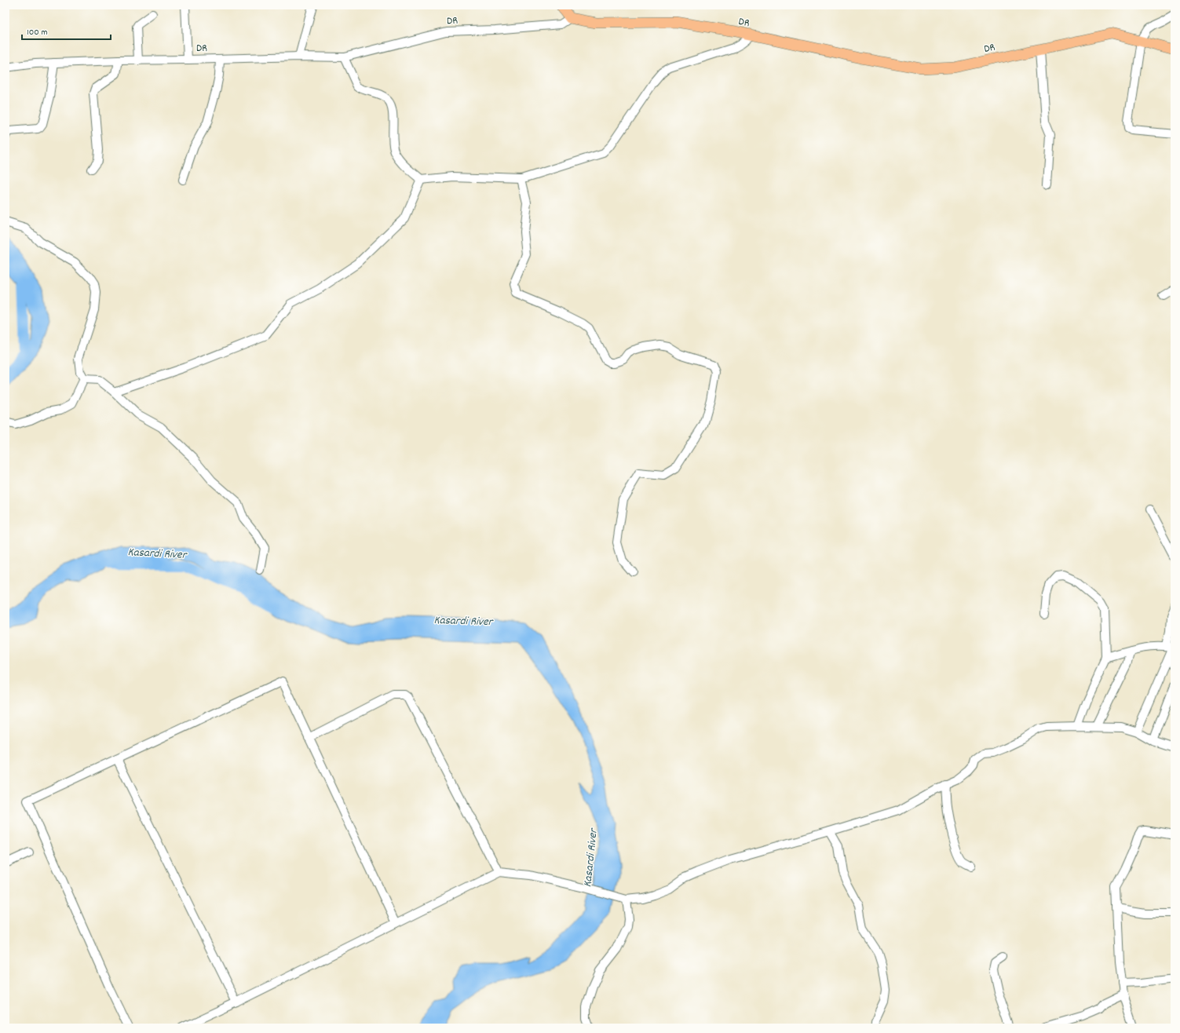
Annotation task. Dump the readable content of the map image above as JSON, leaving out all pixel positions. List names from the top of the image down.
{
  "streets": {
    "main road": ["DR"]
  },
  "water": ["Kasardi River"],
  "scale_bar": "100 m"
}
